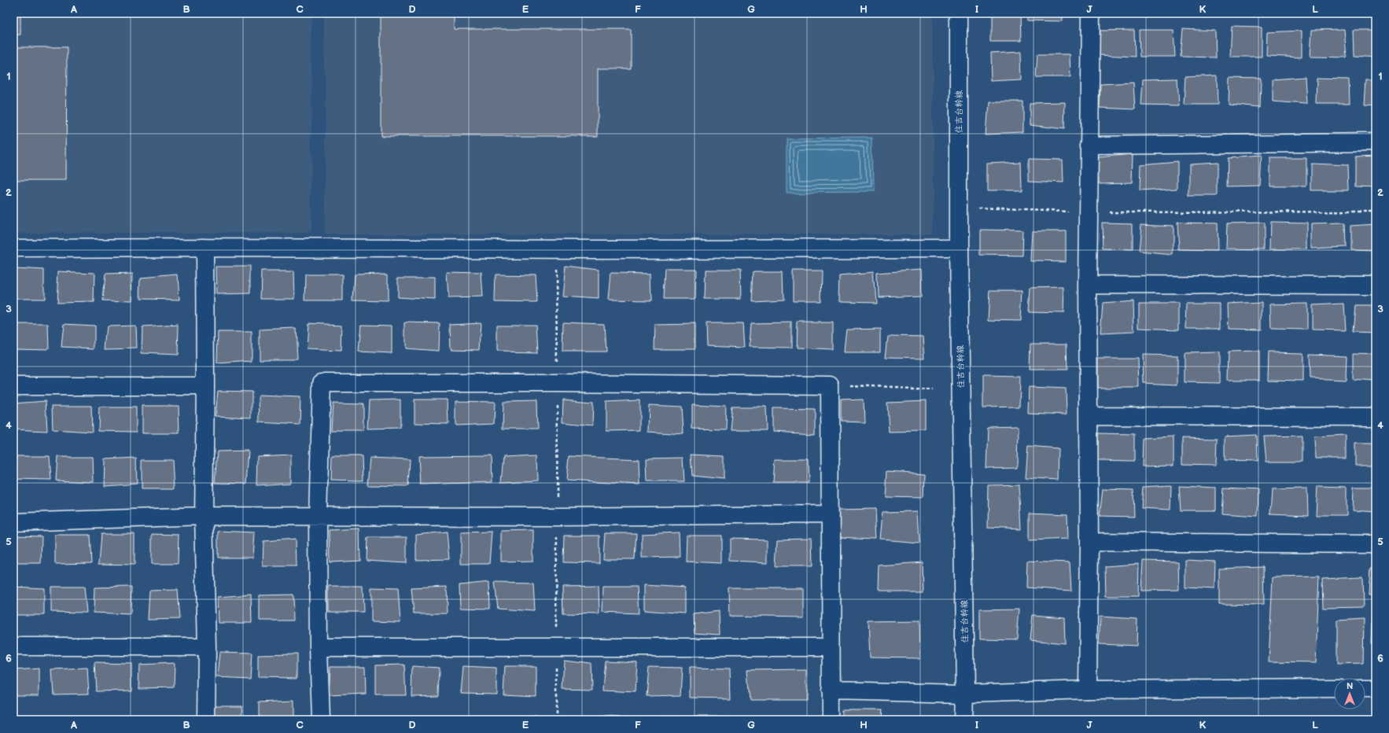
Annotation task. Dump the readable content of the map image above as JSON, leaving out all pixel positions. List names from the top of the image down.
{
  "streets": {
    "street": ["住吉台幹線"]
  },
  "north": "top",
  "grid": {
    "columns": [
      "A",
      "B",
      "C",
      "D",
      "E",
      "F",
      "G",
      "H",
      "I",
      "J",
      "K",
      "L"
    ],
    "rows": [
      "1",
      "2",
      "3",
      "4",
      "5",
      "6"
    ]
  }
}
